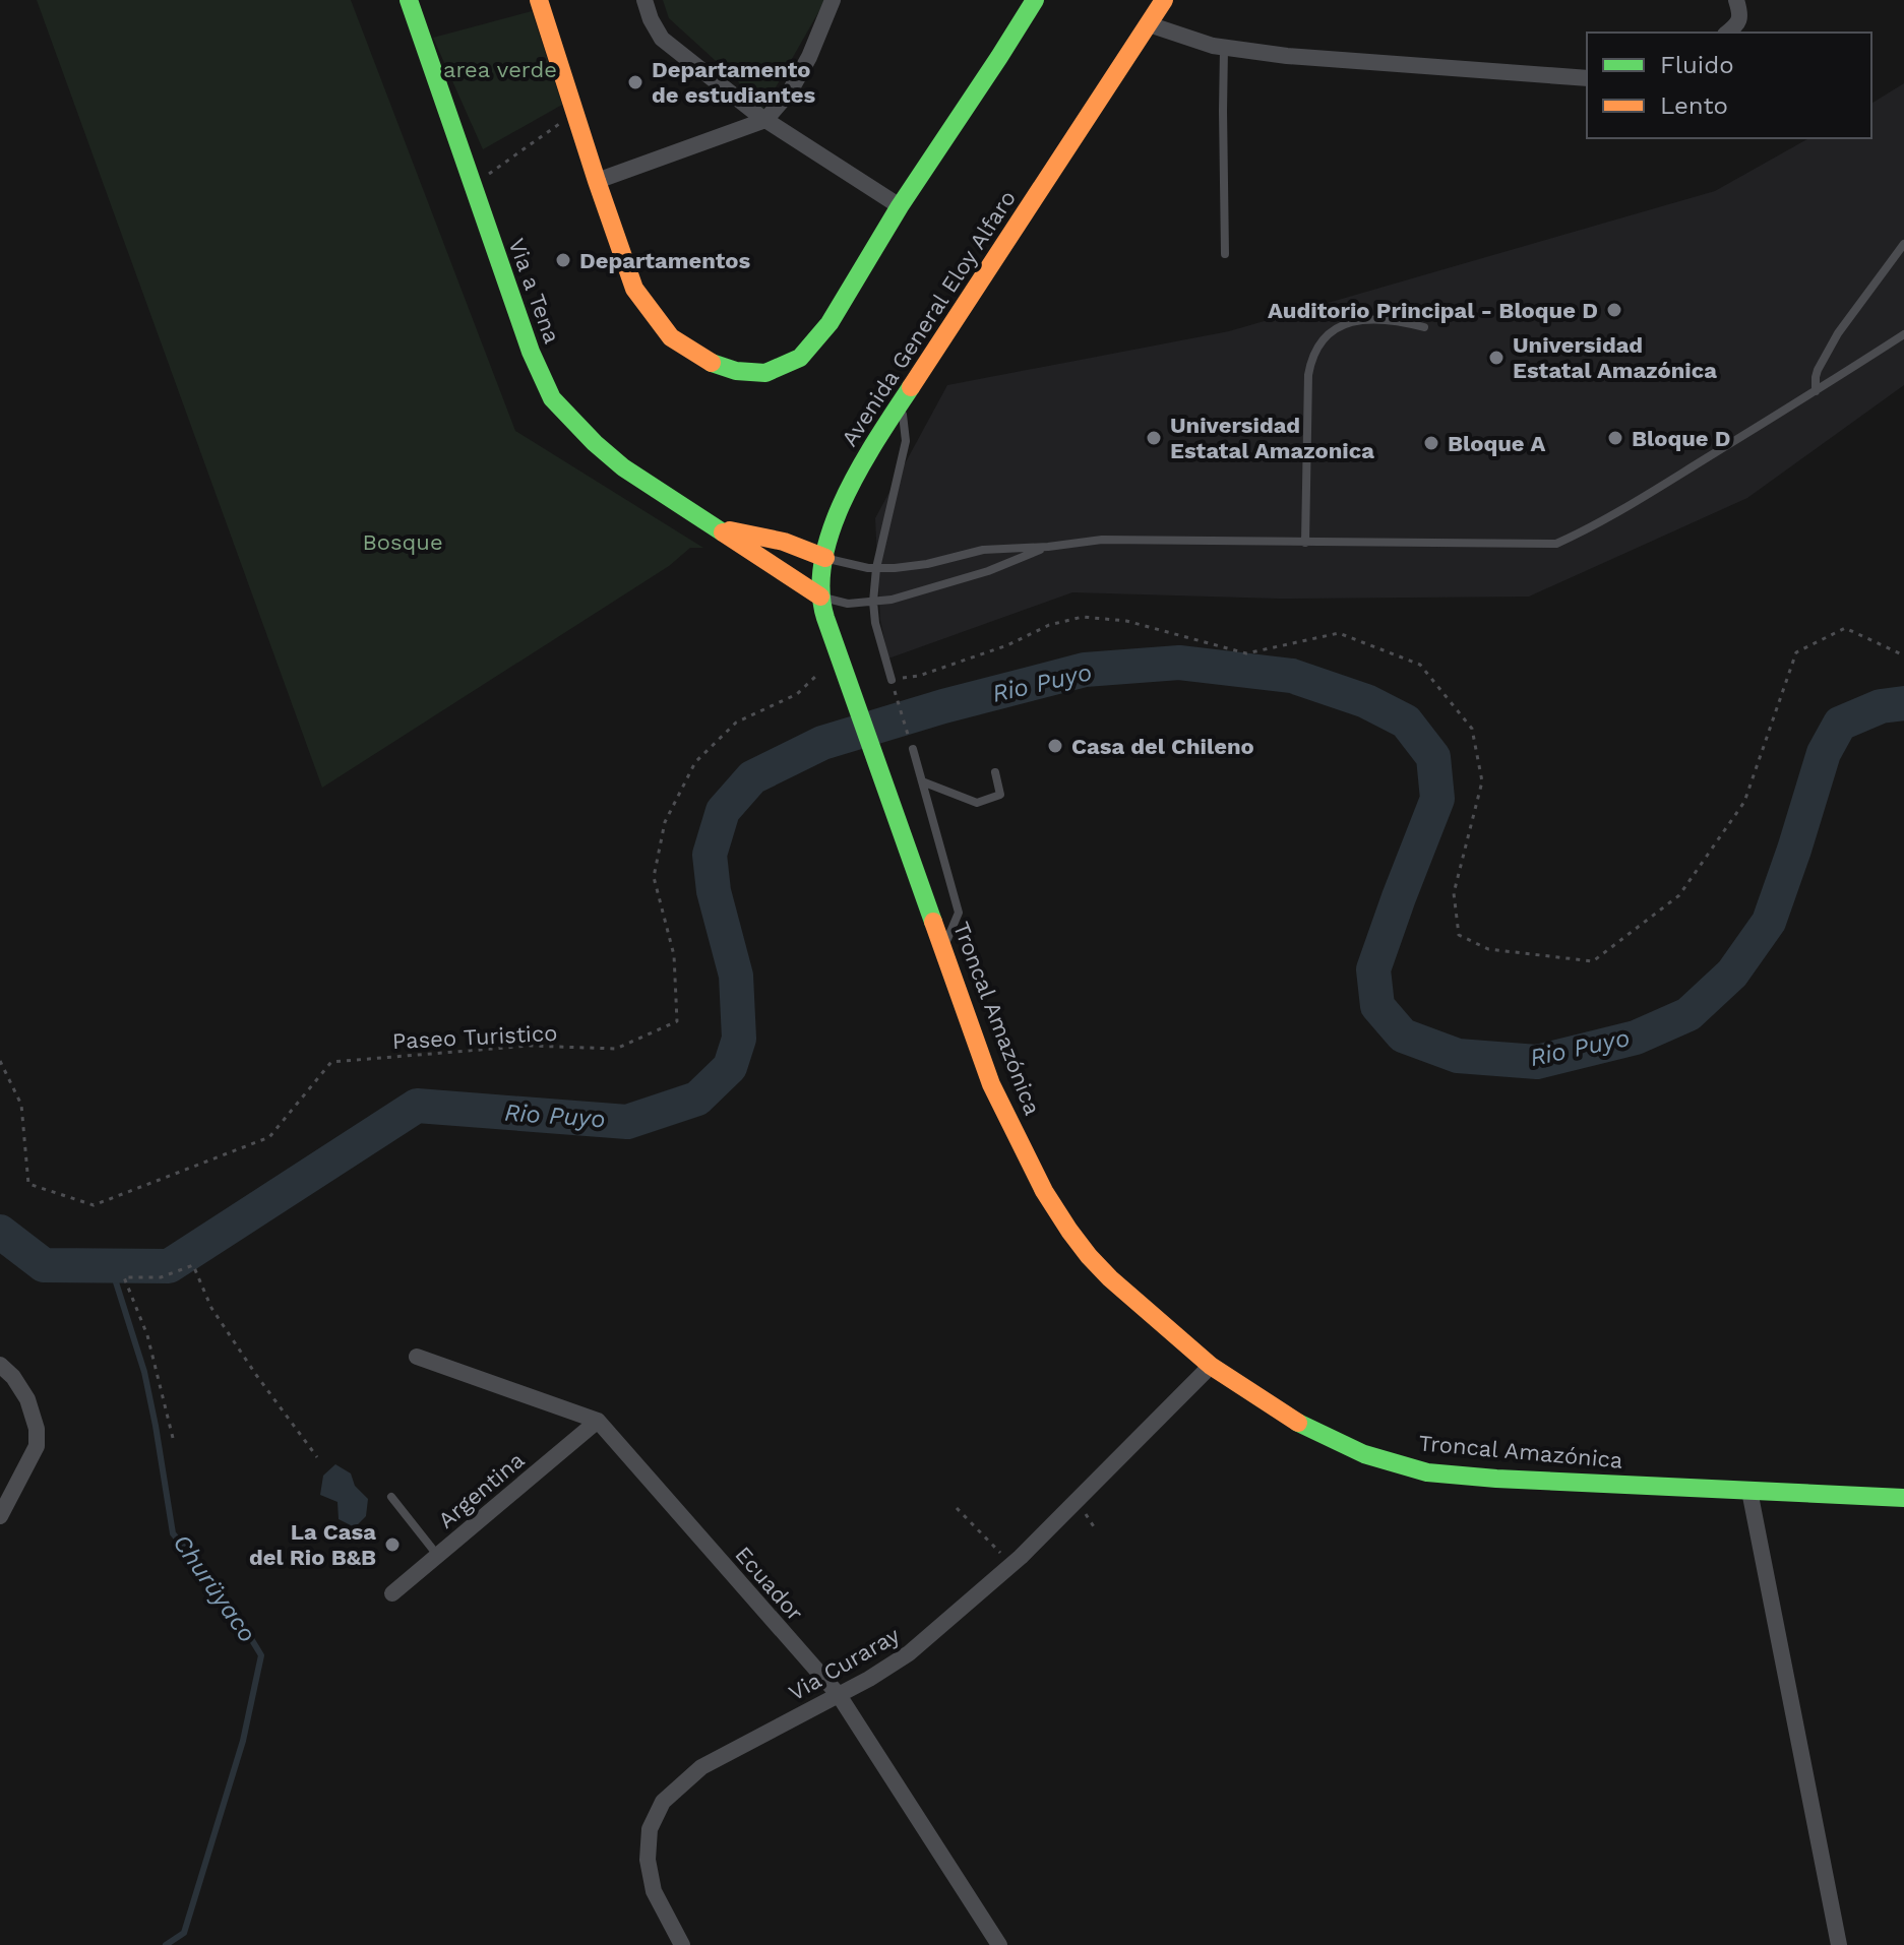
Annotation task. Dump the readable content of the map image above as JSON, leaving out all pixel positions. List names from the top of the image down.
{
  "streets": {
    "main road": ["Via a Tena", "Avenida General Eloy Alfaro", "Troncal Amazónica"],
    "street": ["Argentina", "Ecuador", "Via Curaray"],
    "path": ["Paseo Turistico"]
  },
  "crossings": [
    ["Via a Tena", "Avenida General Eloy Alfaro"],
    ["Avenida General Eloy Alfaro", "Troncal Amazónica"],
    ["Troncal Amazónica", "Via Curaray"],
    ["Argentina", "Ecuador"],
    ["Ecuador", "Via Curaray"]
  ],
  "water": ["Rio Puyo", "Churüyaco"],
  "parks": ["area verde", "Bosque"],
  "places": [
    "Departamento de estudiantes",
    "Departamentos",
    "Auditorio Principal - Bloque D",
    "Universidad Estatal Amazónica",
    "Universidad Estatal Amazonica",
    "Bloque D",
    "Bloque A",
    "Casa del Chileno",
    "La Casa del Rio B&B"
  ],
  "legend": ["Fluido", "Lento"]
}
